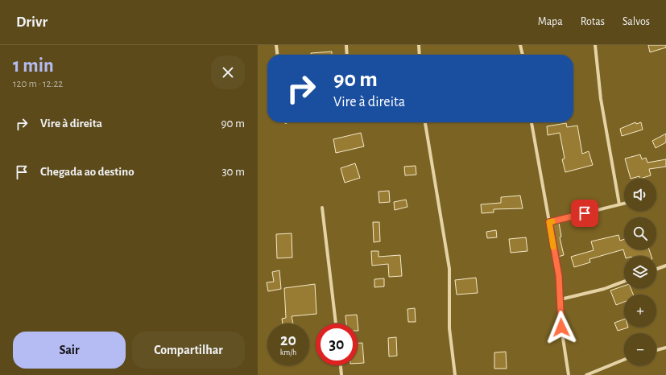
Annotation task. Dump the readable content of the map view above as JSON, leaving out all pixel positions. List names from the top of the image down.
{
  "page": {
    "header": "Drivr",
    "nav": ["Mapa", "Rotas", "Salvos"],
    "heading": ["1 min", "120 m · 12:22"],
    "turn": ["90 m", "Vire à direita"],
    "list": [
      {
        "name": "Vire à direita",
        "value": "90 m"
      },
      {
        "name": "Chegada ao destino",
        "value": "30 m"
      }
    ],
    "map_buttons": ["+", "−"],
    "speed": "20 km/h",
    "limit": "30",
    "buttons": ["Sair", "Compartilhar"]
  }
}
